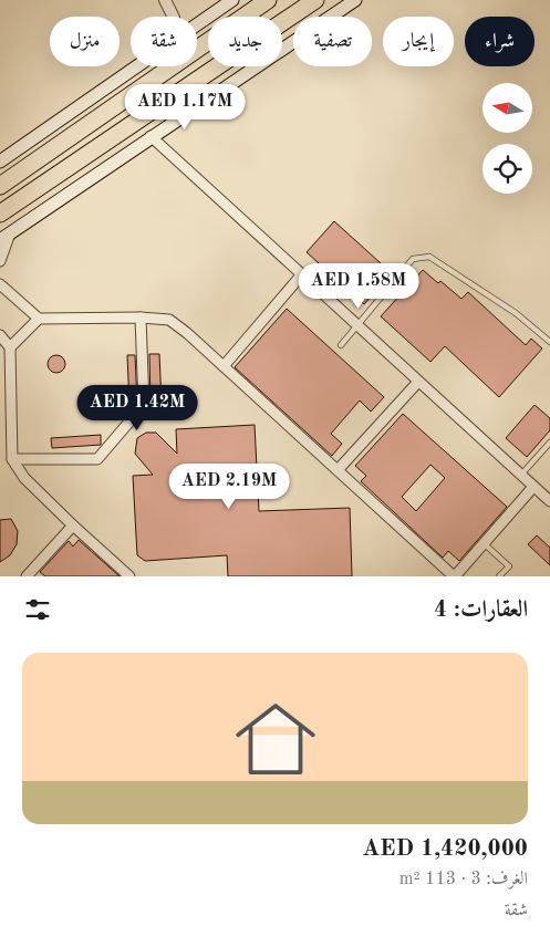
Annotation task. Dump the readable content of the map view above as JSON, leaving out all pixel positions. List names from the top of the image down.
{
  "north": "left",
  "page": {
    "chip": [
      "شراء",
      "إيجار",
      "تصفية",
      "جديد",
      "شقة",
      "منزل"
    ],
    "price": [
      "AED 1.17M",
      "AED 1.58M",
      "AED 1.42M",
      "AED 2.19M"
    ],
    "heading": "العقارات: 4",
    "list": [
      {
        "name": "AED 1,420,000",
        "note": "الغرف: 3 · 113 m² · شقة"
      }
    ]
  }
}
